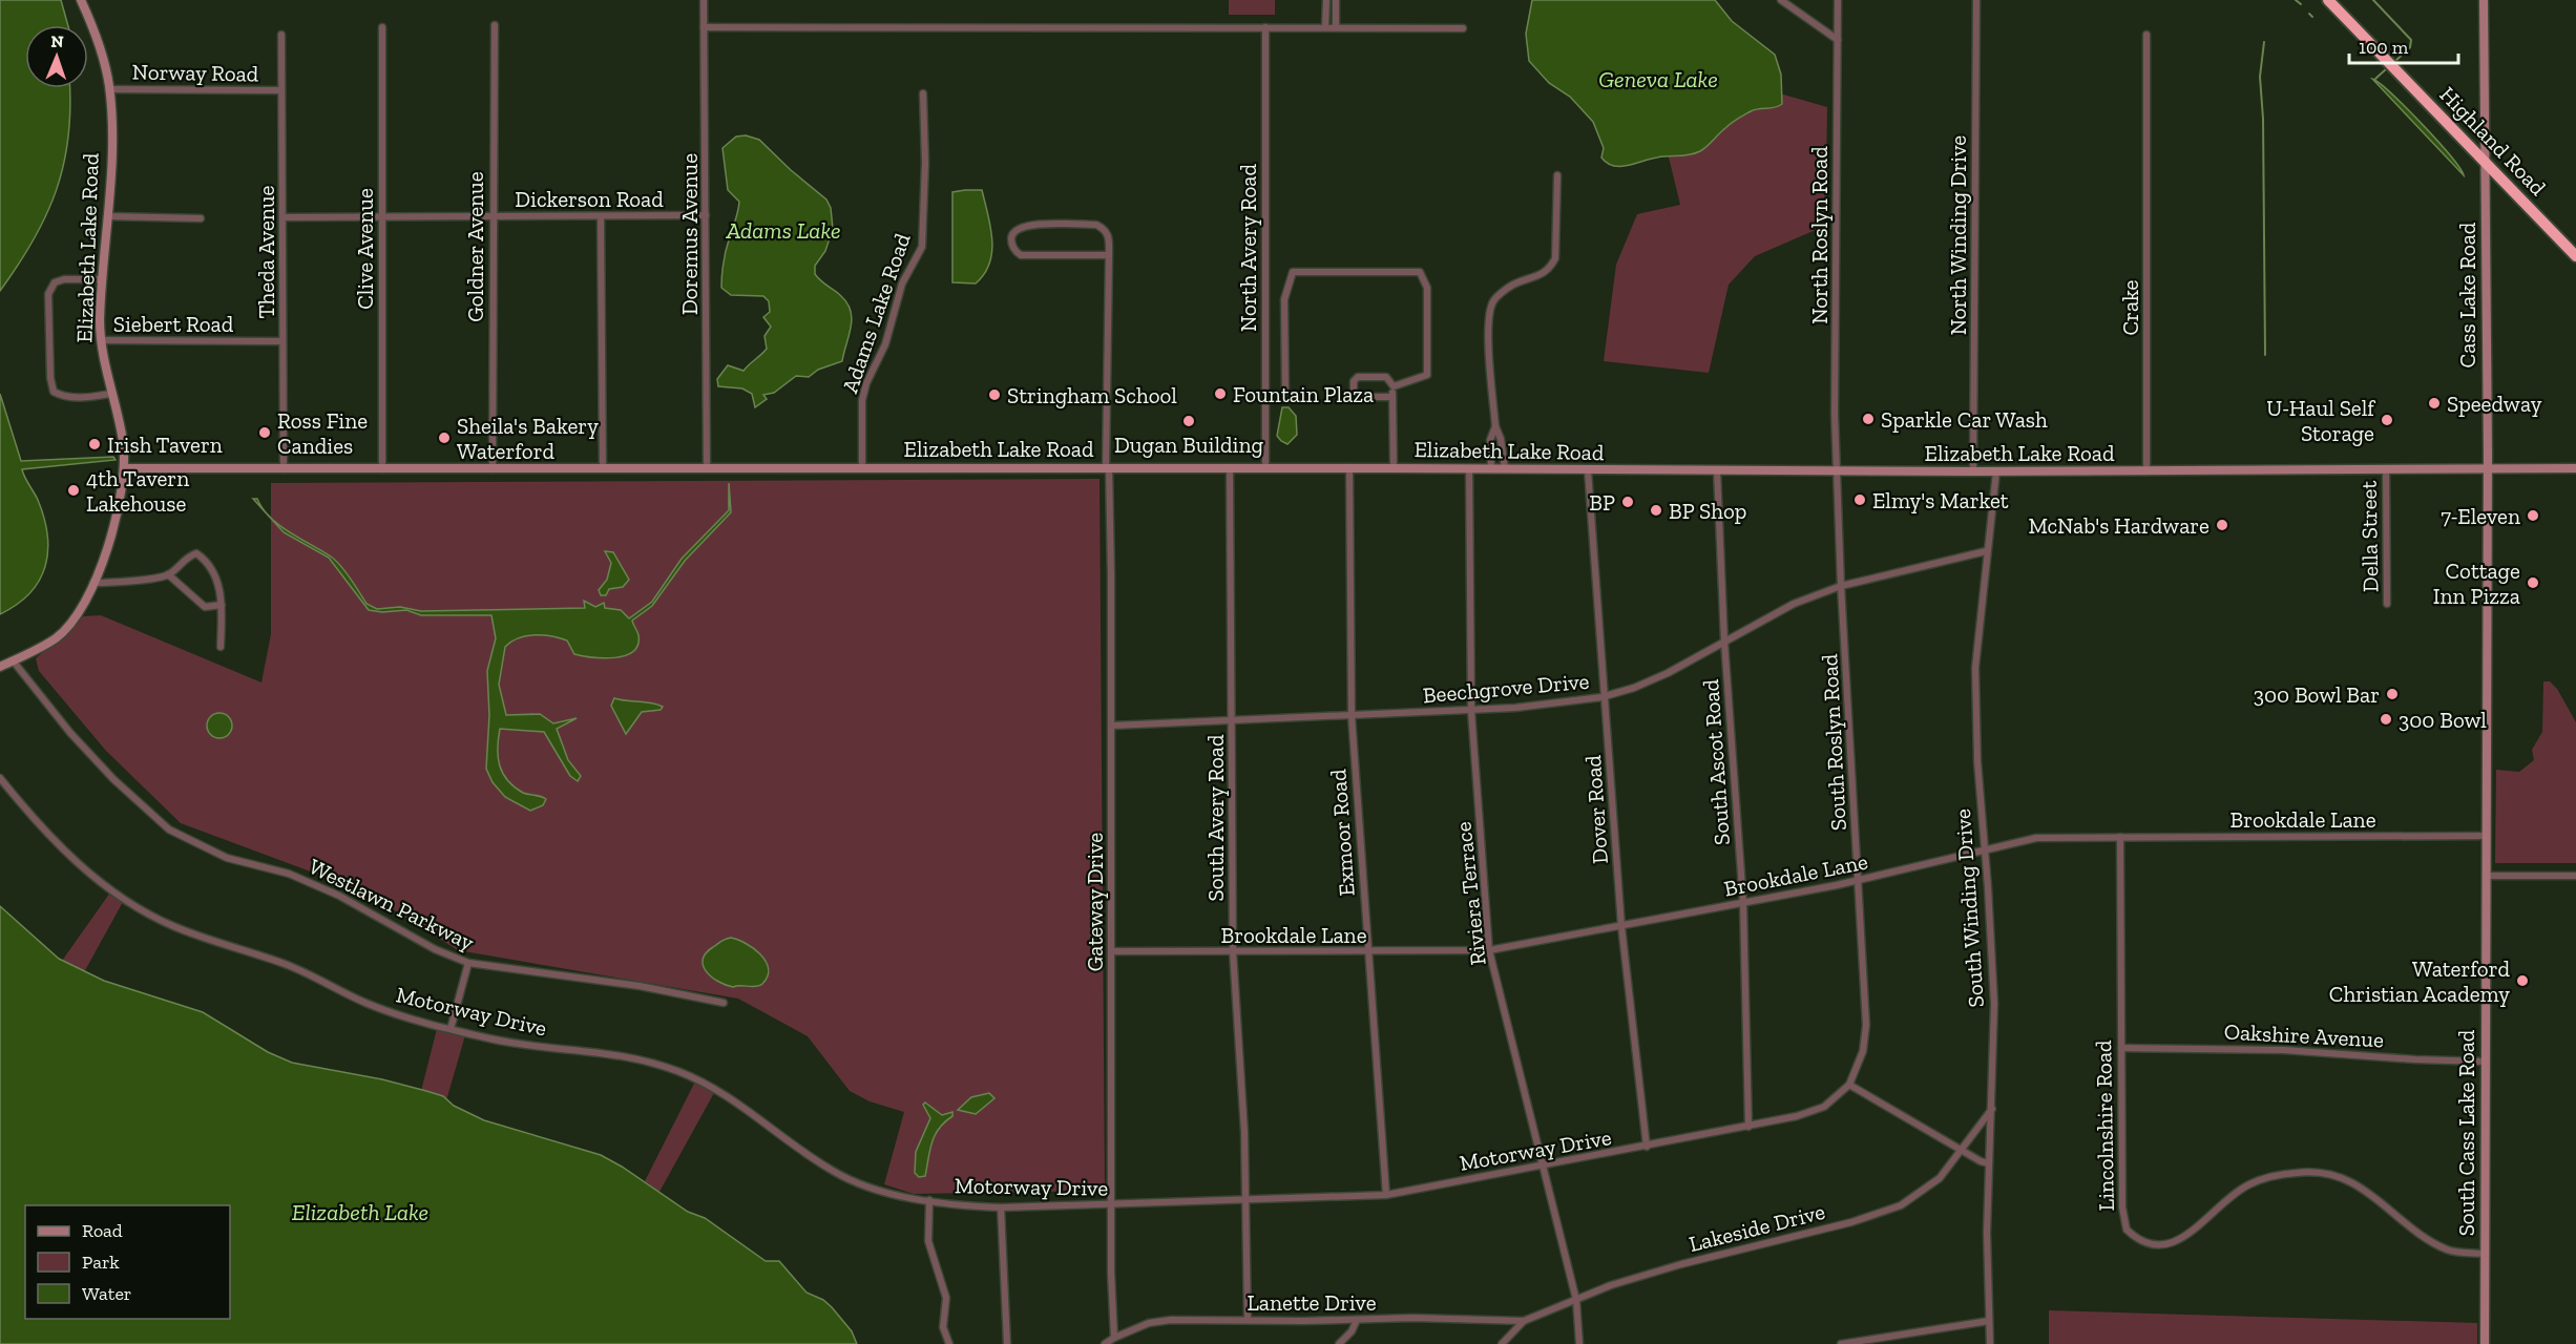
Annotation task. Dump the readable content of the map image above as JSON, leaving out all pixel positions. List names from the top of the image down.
{
  "streets": {
    "highway": ["Highland Road"],
    "main road": ["Elizabeth Lake Road", "Cass Lake Road", "South Cass Lake Road"],
    "street": [
      "Norway Road",
      "Dickerson Road",
      "Doremus Avenue",
      "North Roslyn Road",
      "North Winding Drive",
      "Goldner Avenue",
      "North Avery Road",
      "Clive Avenue",
      "Theda Avenue",
      "Crake",
      "Adams Lake Road",
      "Siebert Road",
      "Della Street",
      "Beechgrove Drive",
      "South Roslyn Road",
      "South Ascot Road",
      "Dover Road",
      "South Avery Road",
      "Brookdale Lane",
      "Exmoor Road",
      "Riviera Terrace",
      "Gateway Drive",
      "Westlawn Parkway",
      "South Winding Drive",
      "Motorway Drive",
      "Oakshire Avenue",
      "Lincolnshire Road",
      "Lakeside Drive",
      "Lanette Drive"
    ]
  },
  "crossings": [
    ["Norway Road", "Elizabeth Lake Road"],
    ["Norway Road", "Theda Avenue"],
    ["Highland Road", "Cass Lake Road"],
    ["Dickerson Road", "Doremus Avenue"],
    ["Dickerson Road", "Goldner Avenue"],
    ["Dickerson Road", "Clive Avenue"],
    ["Dickerson Road", "Theda Avenue"],
    ["Doremus Avenue", "Elizabeth Lake Road"],
    ["North Roslyn Road", "Elizabeth Lake Road"],
    ["North Roslyn Road", "South Roslyn Road"],
    ["North Winding Drive", "Elizabeth Lake Road"],
    ["Goldner Avenue", "Elizabeth Lake Road"],
    ["Elizabeth Lake Road", "North Avery Road"],
    ["Elizabeth Lake Road", "Clive Avenue"],
    ["Elizabeth Lake Road", "Theda Avenue"],
    ["Elizabeth Lake Road", "Cass Lake Road"],
    ["Elizabeth Lake Road", "Crake"],
    ["Elizabeth Lake Road", "Adams Lake Road"],
    ["Elizabeth Lake Road", "Siebert Road"],
    ["Elizabeth Lake Road", "Della Street"],
    ["Elizabeth Lake Road", "South Roslyn Road"],
    ["Elizabeth Lake Road", "South Ascot Road"],
    ["Elizabeth Lake Road", "Dover Road"],
    ["Elizabeth Lake Road", "South Avery Road"],
    ["Elizabeth Lake Road", "Exmoor Road"],
    ["Elizabeth Lake Road", "Riviera Terrace"],
    ["Elizabeth Lake Road", "Gateway Drive"],
    ["Elizabeth Lake Road", "South Winding Drive"],
    ["Elizabeth Lake Road", "South Cass Lake Road"],
    ["Theda Avenue", "Siebert Road"],
    ["Cass Lake Road", "South Cass Lake Road"],
    ["Beechgrove Drive", "South Roslyn Road"],
    ["Beechgrove Drive", "South Ascot Road"],
    ["Beechgrove Drive", "Dover Road"],
    ["Beechgrove Drive", "South Avery Road"],
    ["Beechgrove Drive", "Exmoor Road"],
    ["Beechgrove Drive", "Riviera Terrace"],
    ["Beechgrove Drive", "Gateway Drive"],
    ["Beechgrove Drive", "South Winding Drive"],
    ["South Roslyn Road", "Brookdale Lane"],
    ["South Roslyn Road", "Motorway Drive"],
    ["South Ascot Road", "Brookdale Lane"],
    ["South Ascot Road", "Motorway Drive"],
    ["Dover Road", "Brookdale Lane"],
    ["Dover Road", "Motorway Drive"],
    ["South Avery Road", "Brookdale Lane"],
    ["South Avery Road", "Motorway Drive"],
    ["South Avery Road", "Lanette Drive"],
    ["Brookdale Lane", "Exmoor Road"],
    ["Brookdale Lane", "Riviera Terrace"],
    ["Brookdale Lane", "Gateway Drive"],
    ["Brookdale Lane", "South Winding Drive"],
    ["Brookdale Lane", "Lincolnshire Road"],
    ["Brookdale Lane", "South Cass Lake Road"],
    ["Exmoor Road", "Motorway Drive"],
    ["Riviera Terrace", "Motorway Drive"],
    ["Riviera Terrace", "Lakeside Drive"],
    ["Gateway Drive", "Motorway Drive"],
    ["Gateway Drive", "Lanette Drive"],
    ["South Winding Drive", "Lakeside Drive"],
    ["Oakshire Avenue", "Lincolnshire Road"],
    ["Oakshire Avenue", "South Cass Lake Road"],
    ["Lincolnshire Road", "South Cass Lake Road"],
    ["Lakeside Drive", "Lanette Drive"]
  ],
  "water": ["Geneva Lake", "Adams Lake", "Elizabeth Lake"],
  "places": [
    "Fountain Plaza",
    "Stringham School",
    "Speedway",
    "Sparkle Car Wash",
    "U-Haul Self Storage",
    "Dugan Building",
    "Ross Fine Candies",
    "Sheila's Bakery Waterford",
    "Irish Tavern",
    "4th Tavern Lakehouse",
    "Elmy's Market",
    "BP",
    "BP Shop",
    "7-Eleven",
    "McNab's Hardware",
    "Cottage Inn Pizza",
    "300 Bowl Bar",
    "300 Bowl",
    "Waterford Christian Academy"
  ],
  "legend": ["Road", "Park", "Water"],
  "scale_bar": "100 m",
  "north": "top"
}
